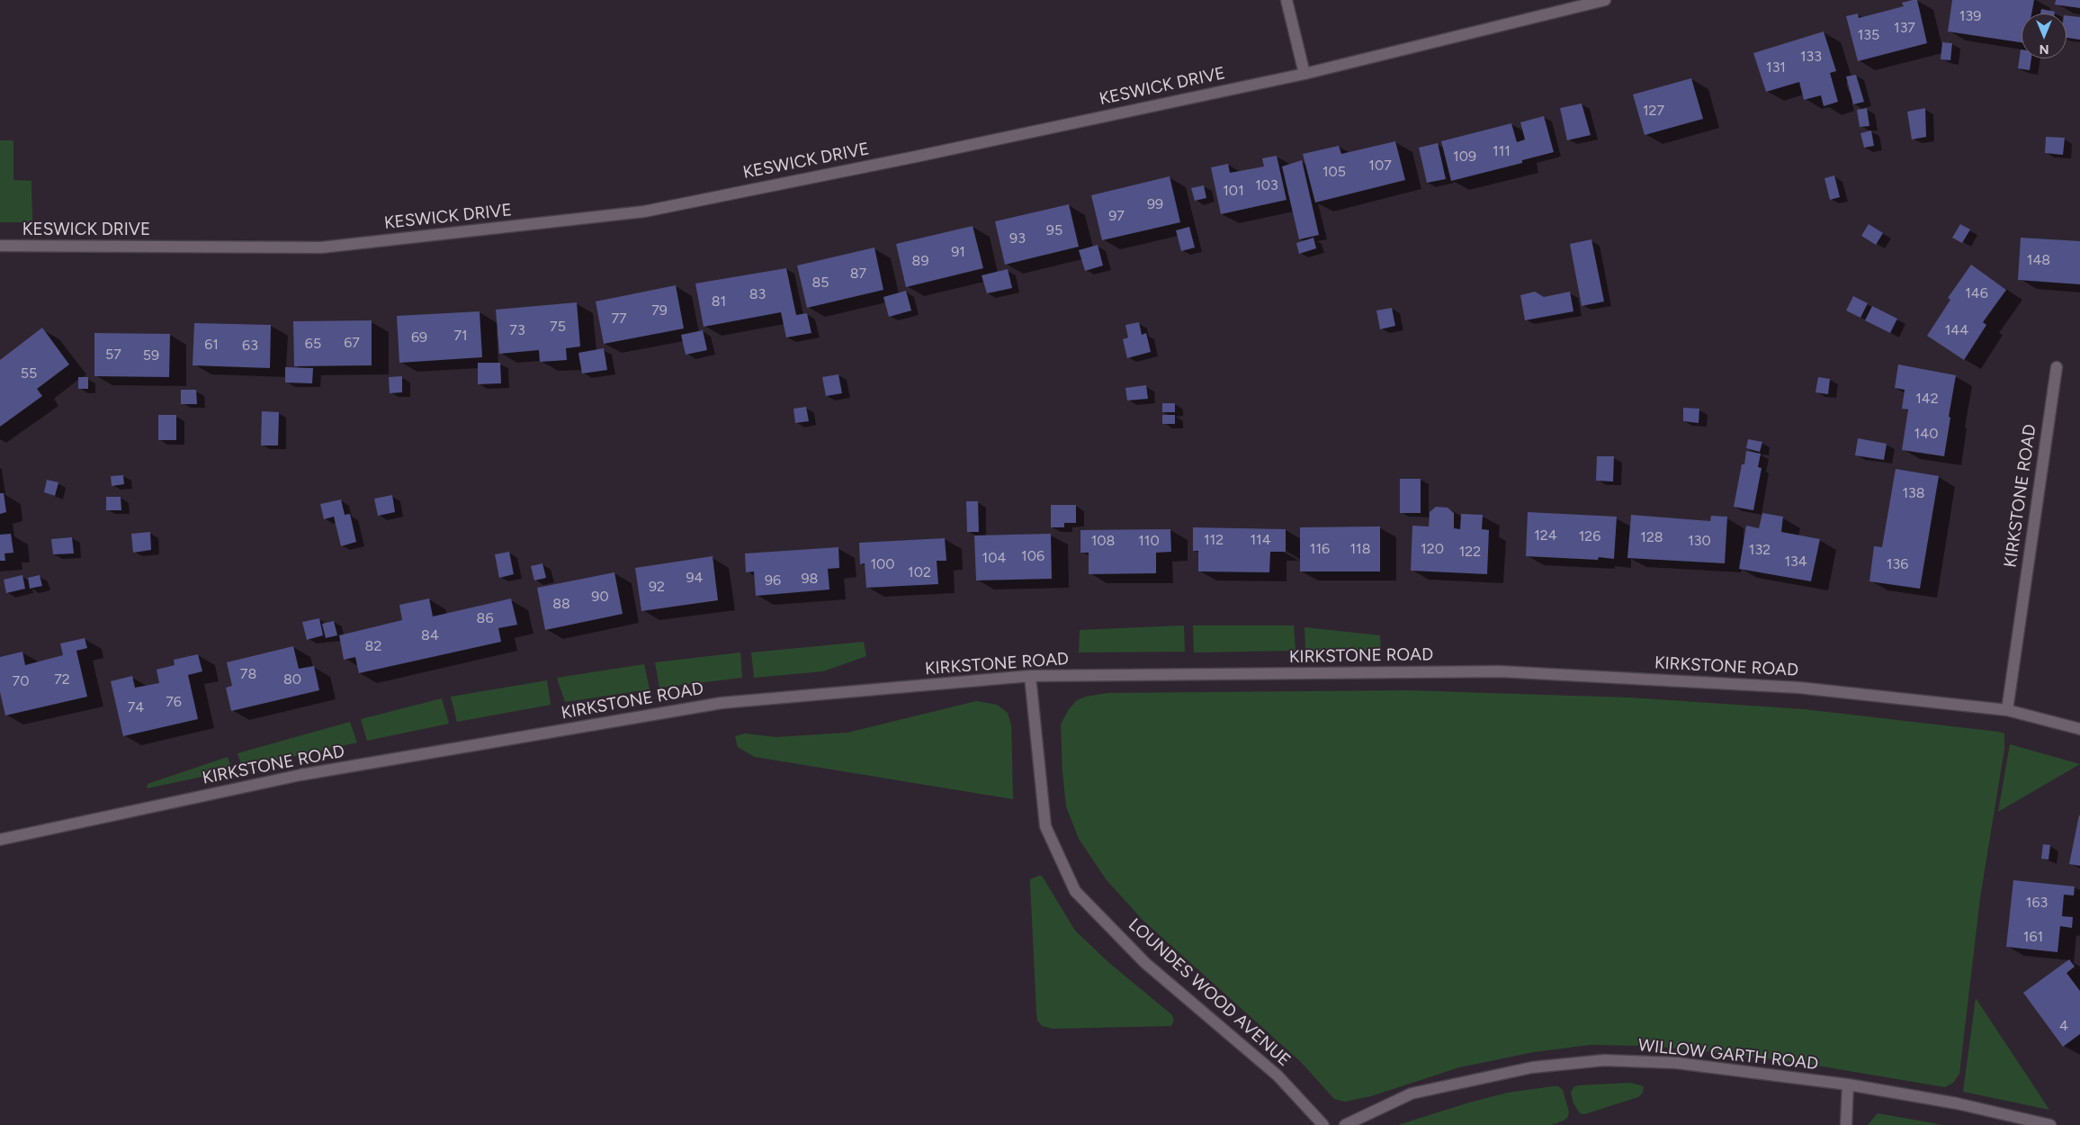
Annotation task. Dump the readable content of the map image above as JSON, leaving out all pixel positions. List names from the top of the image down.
{
  "streets": {
    "street": [
      "KESWICK DRIVE",
      "KIRKSTONE ROAD",
      "LOUNDES WOOD AVENUE",
      "WILLOW GARTH ROAD"
    ]
  },
  "crossings": [
    ["KIRKSTONE ROAD", "LOUNDES WOOD AVENUE"]
  ],
  "house_numbers": [
    "139",
    "137",
    "135",
    "133",
    "131",
    "127",
    "111",
    "109",
    "107",
    "105",
    "103",
    "101",
    "99",
    "97",
    "95",
    "93",
    "91",
    "148",
    "89",
    "87",
    "85",
    "146",
    "83",
    "81",
    "79",
    "77",
    "75",
    "73",
    "144",
    "71",
    "69",
    "67",
    "65",
    "61",
    "63",
    "57",
    "59",
    "55",
    "142",
    "140",
    "138",
    "124",
    "126",
    "128",
    "112",
    "114",
    "108",
    "110",
    "130",
    "116",
    "118",
    "120",
    "132",
    "122",
    "106",
    "104",
    "134",
    "100",
    "136",
    "102",
    "94",
    "98",
    "96",
    "92",
    "90",
    "88",
    "86",
    "84",
    "82",
    "78",
    "72",
    "80",
    "70",
    "76",
    "74",
    "163",
    "161",
    "4"
  ],
  "north": "bottom"
}
